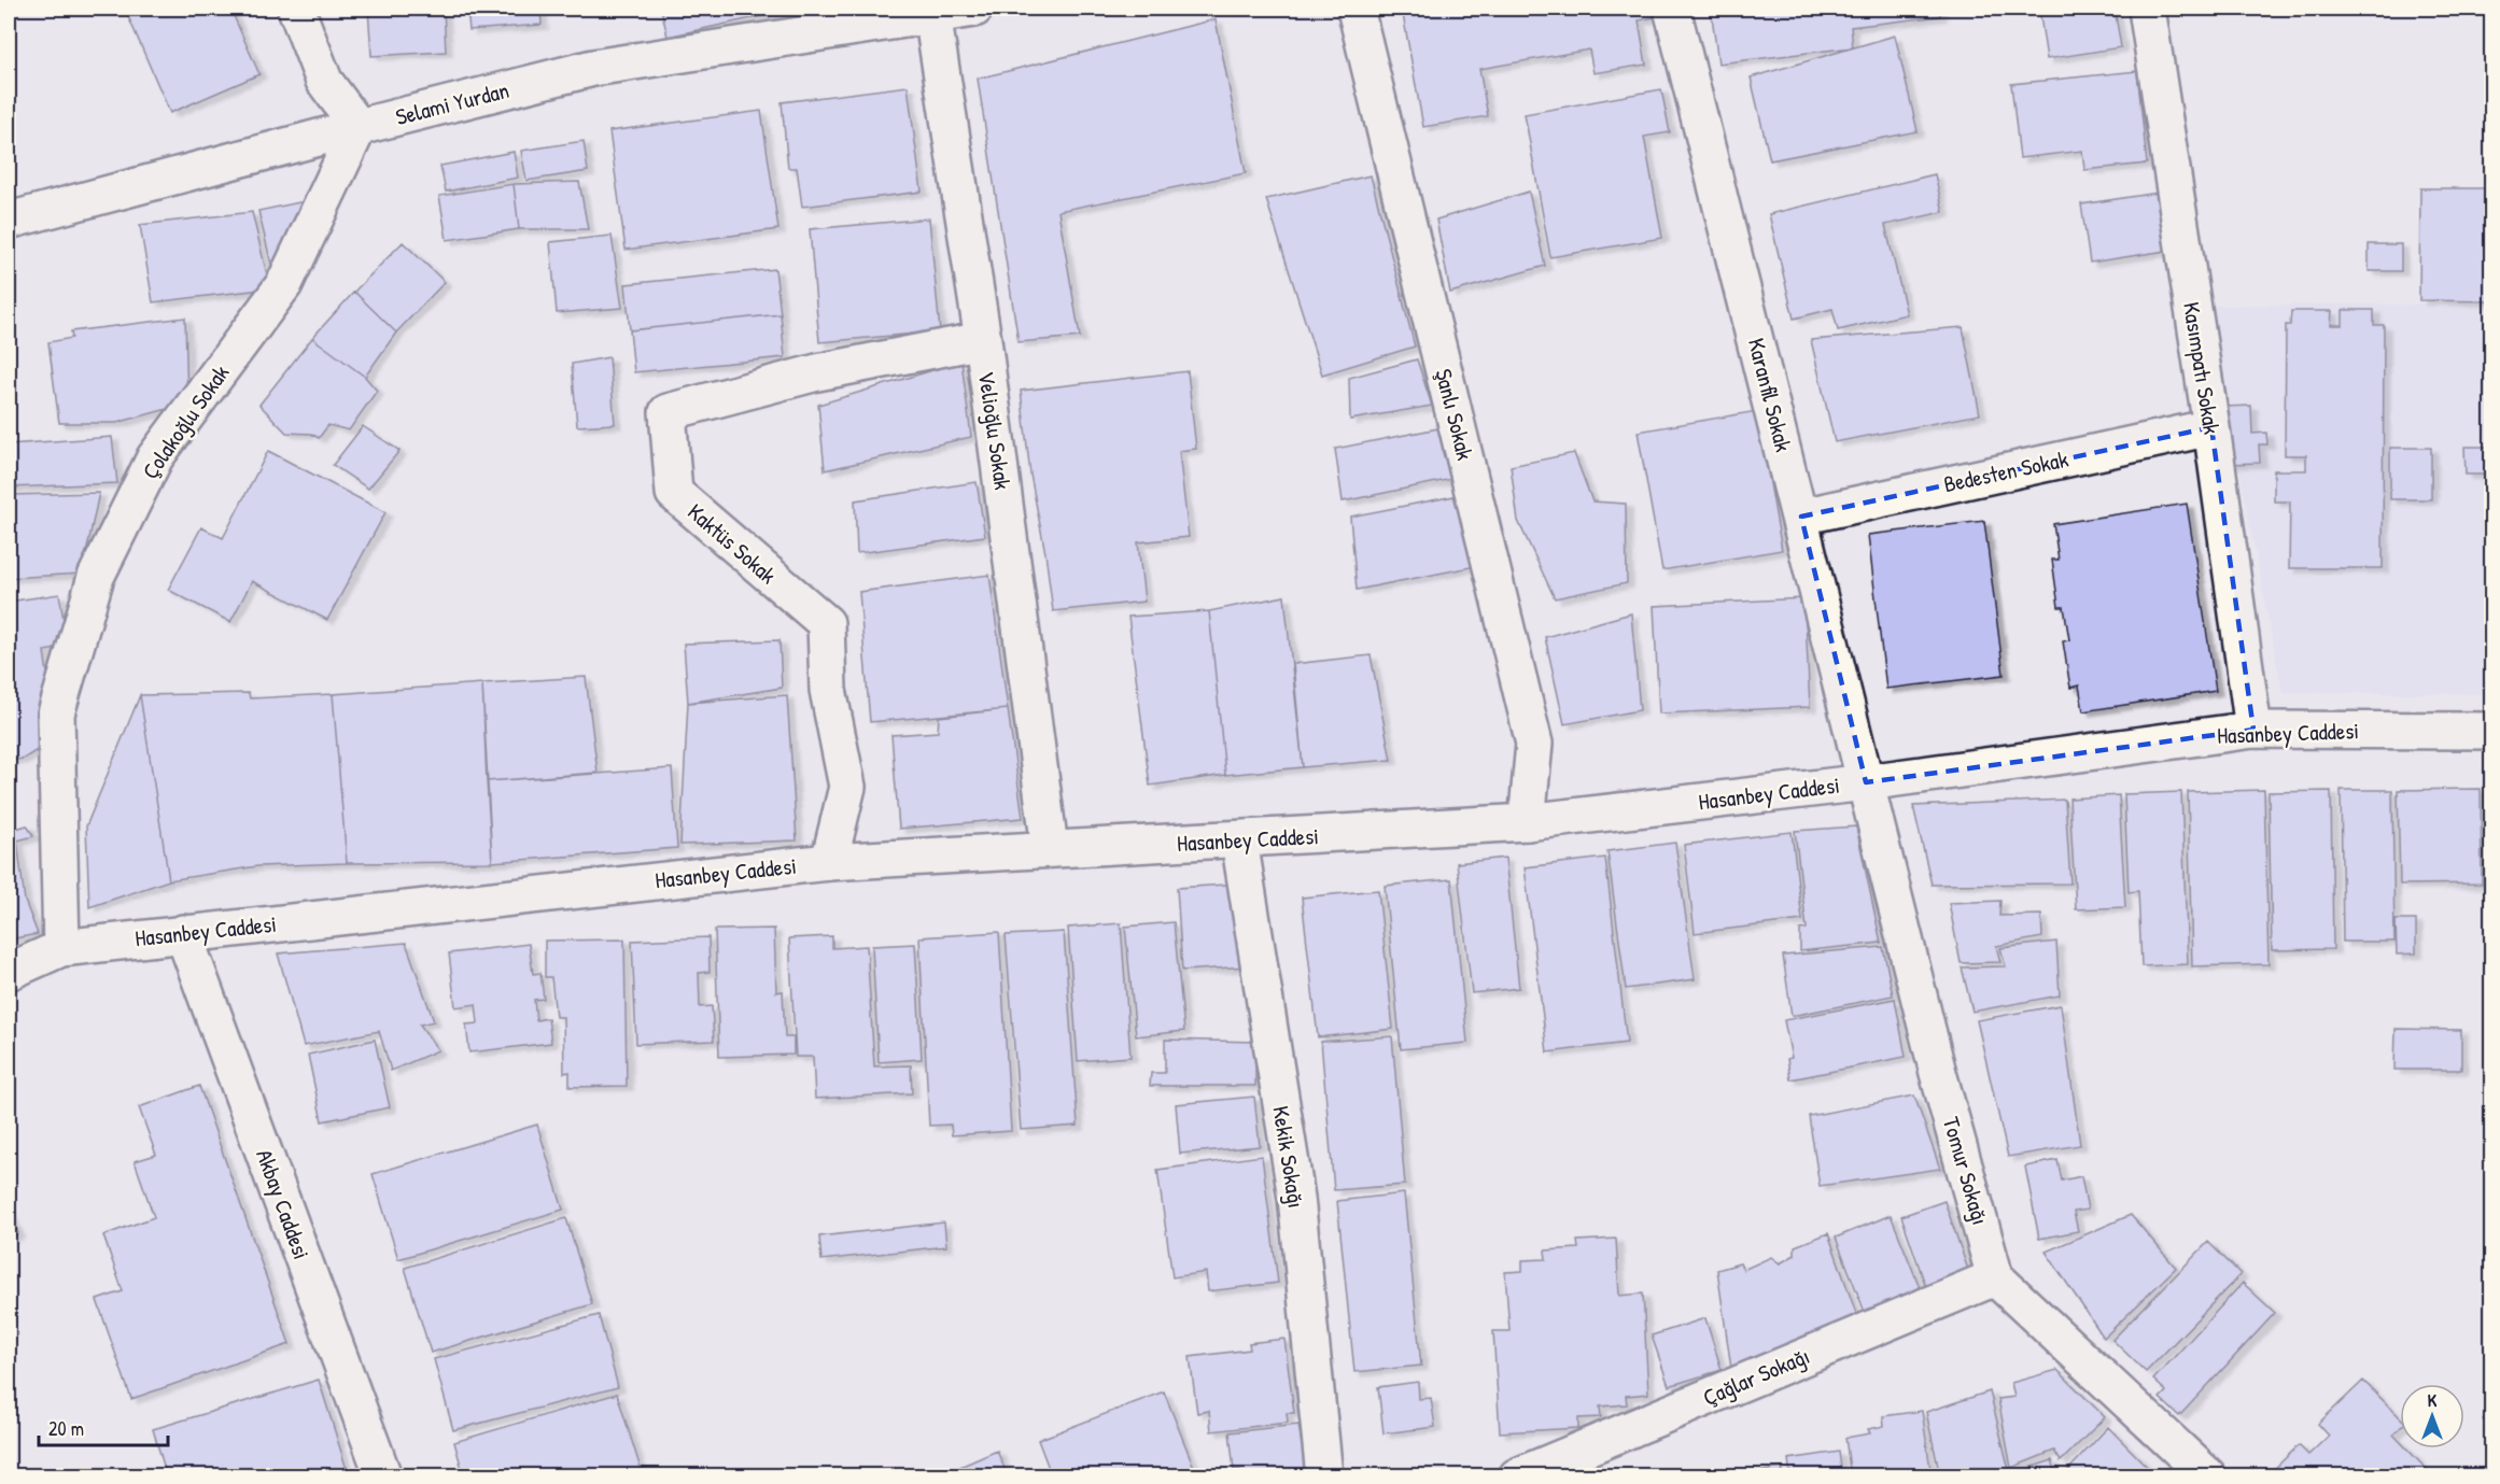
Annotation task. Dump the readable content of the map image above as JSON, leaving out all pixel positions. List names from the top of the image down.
{
  "streets": {
    "street": [
      "Selami Yurdan",
      "Kasımpatı Sokak",
      "Karanfil Sokak",
      "Şanlı Sokak",
      "Çolakoğlu Sokak",
      "Velioğlu Sokak",
      "Bedesten Sokak",
      "Kaktüs Sokak",
      "Hasanbey Caddesi",
      "Kekik Sokağı",
      "Tomur Sokağı",
      "Akbay Caddesi",
      "Çağlar Sokağı"
    ]
  },
  "crossings": [
    ["Selami Yurdan", "Çolakoğlu Sokak"],
    ["Selami Yurdan", "Velioğlu Sokak"],
    ["Kasımpatı Sokak", "Bedesten Sokak"],
    ["Kasımpatı Sokak", "Hasanbey Caddesi"],
    ["Karanfil Sokak", "Bedesten Sokak"],
    ["Karanfil Sokak", "Hasanbey Caddesi"],
    ["Karanfil Sokak", "Tomur Sokağı"],
    ["Şanlı Sokak", "Hasanbey Caddesi"],
    ["Çolakoğlu Sokak", "Hasanbey Caddesi"],
    ["Velioğlu Sokak", "Kaktüs Sokak"],
    ["Velioğlu Sokak", "Hasanbey Caddesi"],
    ["Kaktüs Sokak", "Hasanbey Caddesi"],
    ["Hasanbey Caddesi", "Kekik Sokağı"],
    ["Hasanbey Caddesi", "Tomur Sokağı"],
    ["Hasanbey Caddesi", "Akbay Caddesi"],
    ["Tomur Sokağı", "Çağlar Sokağı"]
  ],
  "scale_bar": "20 m",
  "north": "top"
}
